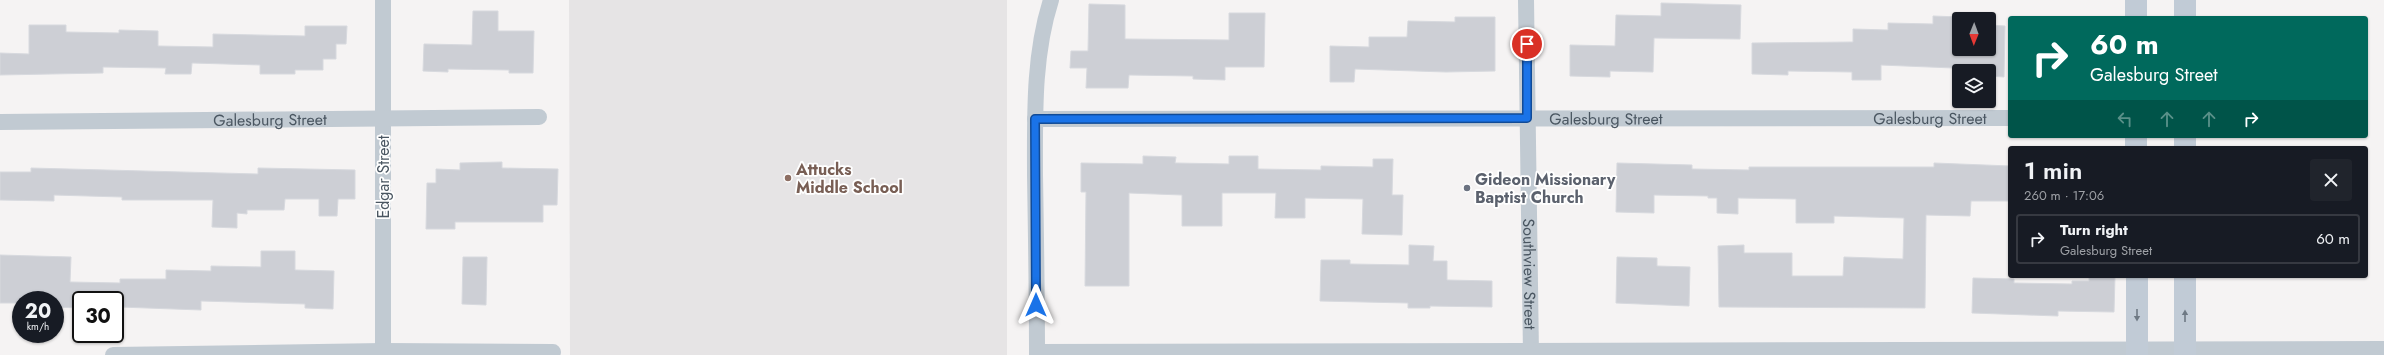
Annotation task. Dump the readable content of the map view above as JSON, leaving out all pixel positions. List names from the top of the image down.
{
  "streets": {
    "street": ["Galesburg Street", "Edgar Street", "Southview Street"]
  },
  "crossings": [
    ["Galesburg Street", "Edgar Street"],
    ["Galesburg Street", "Southview Street"]
  ],
  "places": ["Attucks Middle School", "Gideon Missionary Baptist Church"],
  "north": "bottom",
  "page": {
    "turn": ["60 m", "Galesburg Street"],
    "heading": ["1 min", "260 m · 17:06"],
    "list": [
      {
        "name": "Turn right",
        "note": "Galesburg Street",
        "value": "60 m"
      }
    ],
    "speed": "20 km/h",
    "limit": "30"
  }
}
